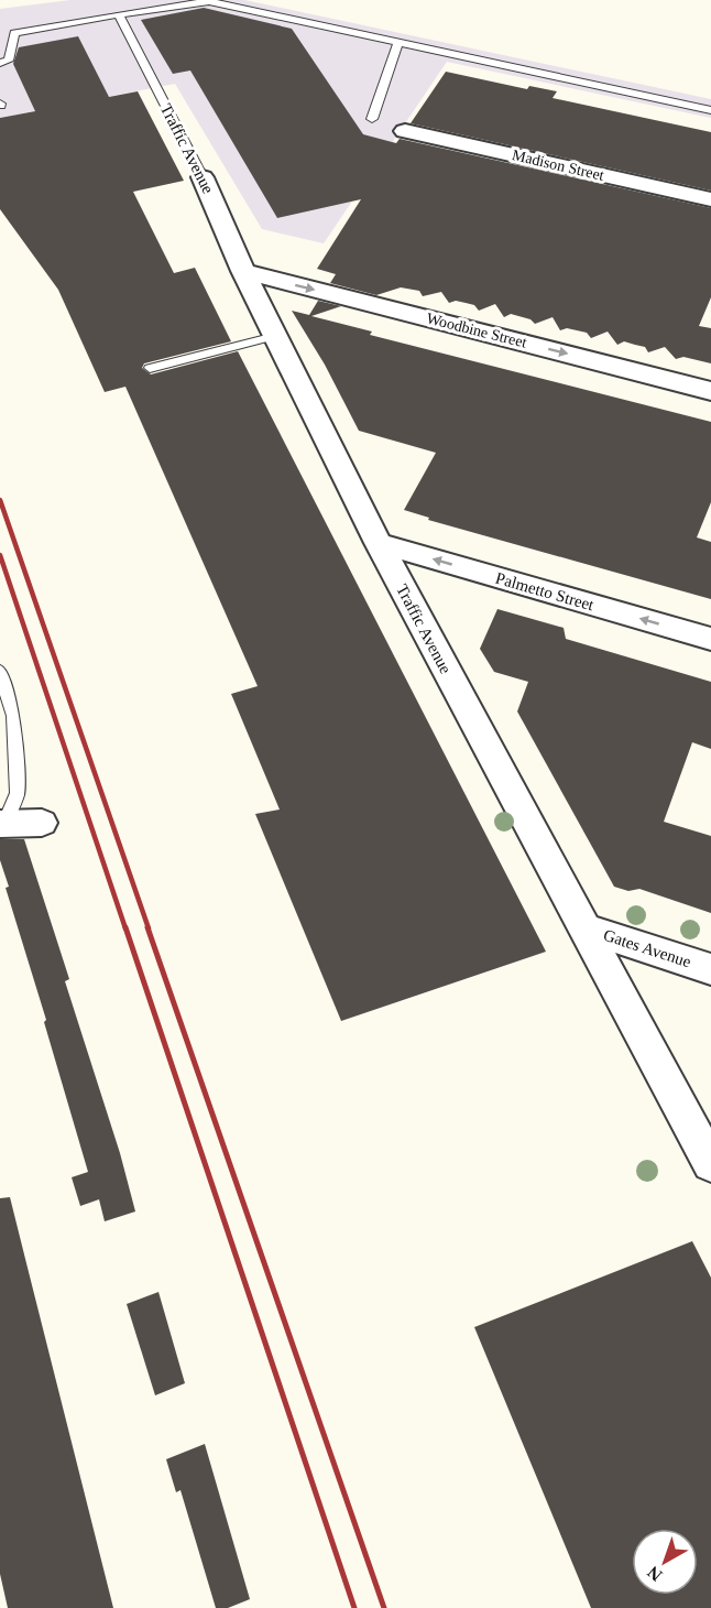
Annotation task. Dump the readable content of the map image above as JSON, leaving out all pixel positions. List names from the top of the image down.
{
  "streets": {
    "street": [
      "Traffic Avenue",
      "Madison Street",
      "Woodbine Street",
      "Palmetto Street",
      "Gates Avenue"
    ]
  },
  "crossings": [
    ["Traffic Avenue", "Woodbine Street"],
    ["Traffic Avenue", "Palmetto Street"],
    ["Traffic Avenue", "Gates Avenue"]
  ],
  "one_way": ["Woodbine Street", "Palmetto Street"],
  "north": "bottom left"
}
